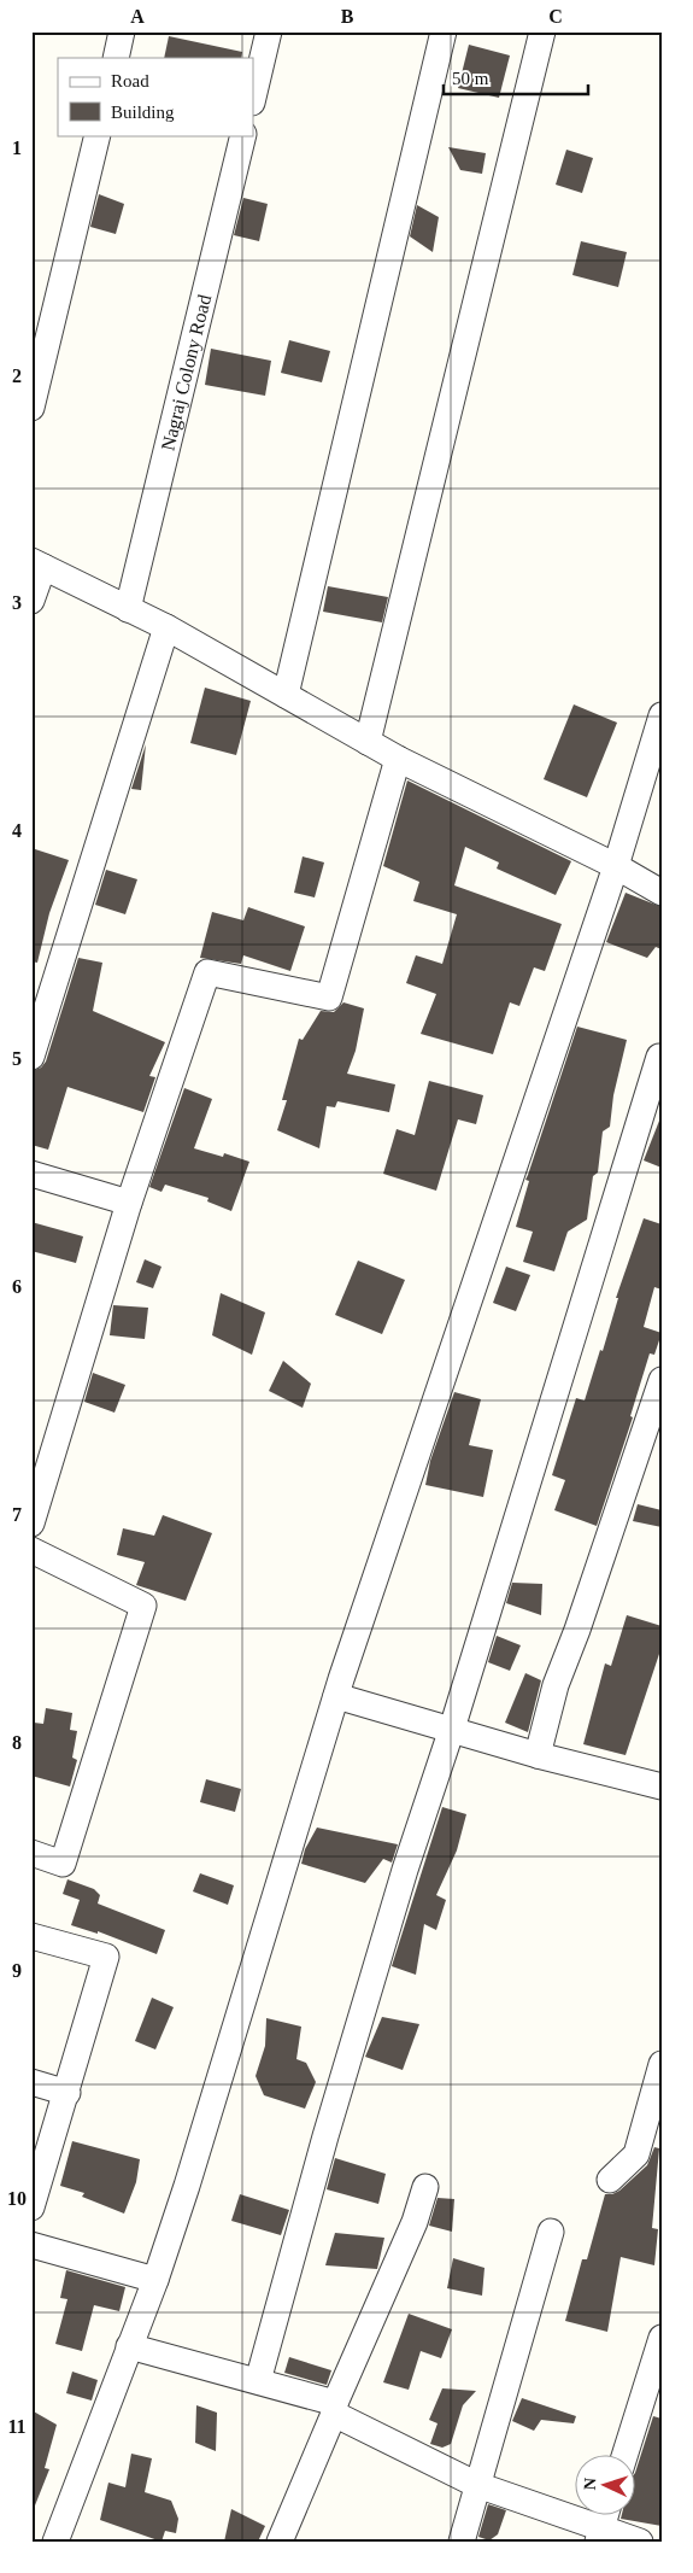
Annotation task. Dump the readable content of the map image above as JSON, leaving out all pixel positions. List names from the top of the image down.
{
  "streets": {
    "street": ["Nagraj Colony Road"]
  },
  "legend": ["Road", "Building"],
  "scale_bar": "50 m",
  "north": "left",
  "grid": {
    "columns": ["A", "B", "C"],
    "rows": [
      "1",
      "2",
      "3",
      "4",
      "5",
      "6",
      "7",
      "8",
      "9",
      "10",
      "11"
    ]
  }
}
